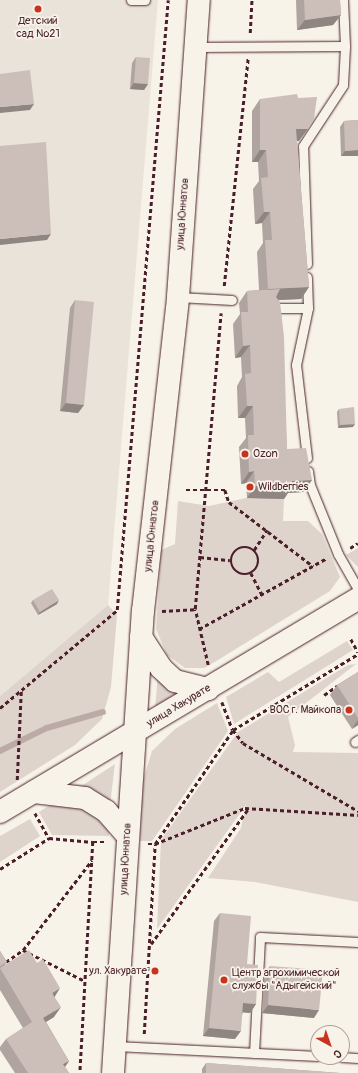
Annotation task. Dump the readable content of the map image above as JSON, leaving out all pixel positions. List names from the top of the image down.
{
  "streets": {
    "main road": ["улица Юннатов", "улица Хакурате"]
  },
  "crossings": [
    ["улица Юннатов", "улица Хакурате"]
  ],
  "places": [
    "Детский сад №21",
    "Ozon",
    "Wildberries",
    "ВОС г. Майкопа",
    "ул. Хакурате",
    "Центр агрохимической службы \"Адыгейский\""
  ],
  "north": "bottom right"
}
